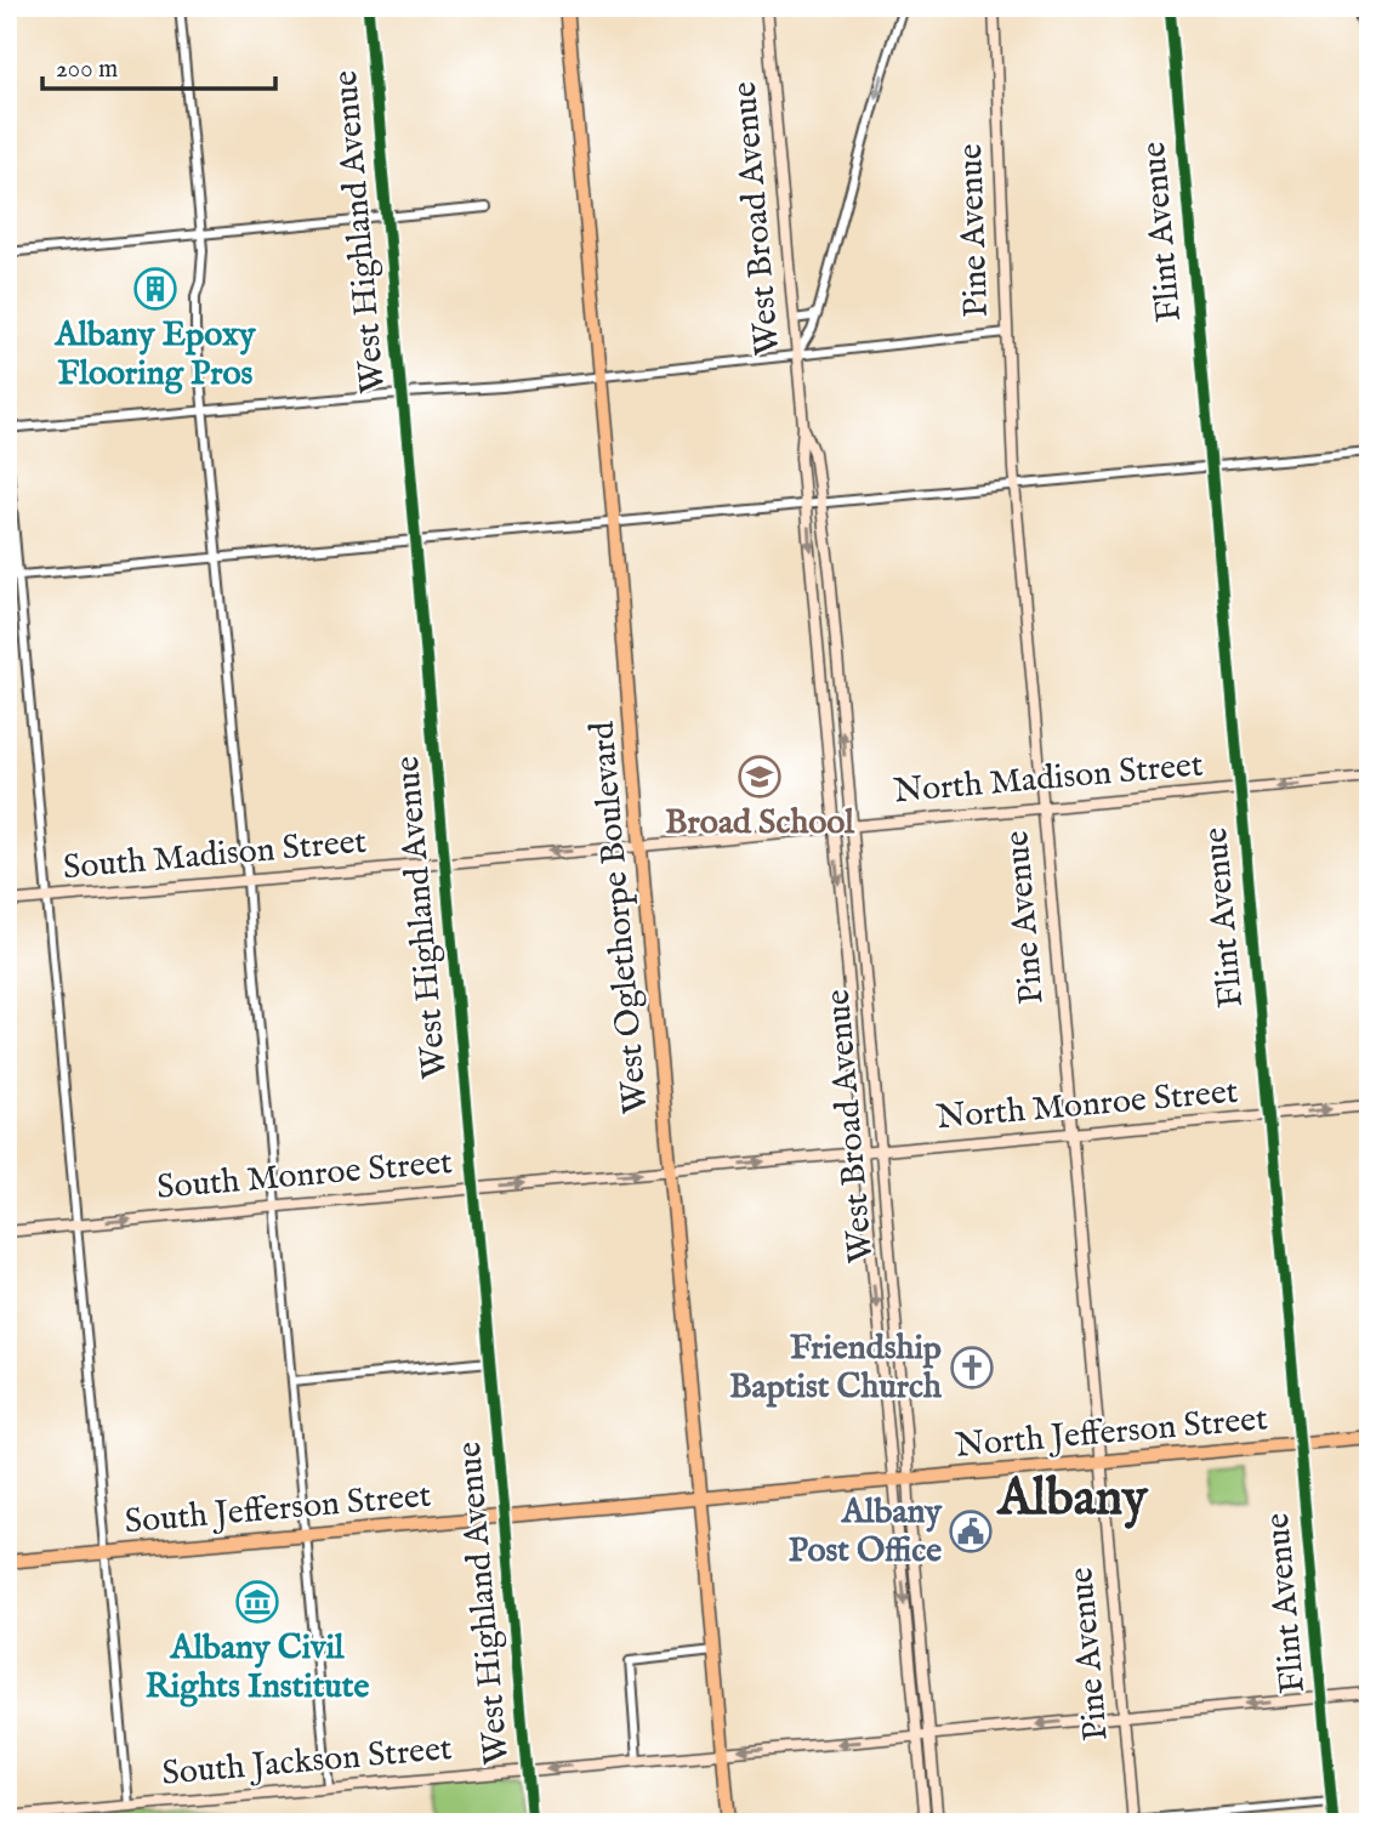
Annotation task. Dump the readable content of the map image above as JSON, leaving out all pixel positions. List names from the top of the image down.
{
  "streets": {
    "main road": [
      "West Broad Avenue",
      "Pine Avenue",
      "West Highland Avenue",
      "Flint Avenue",
      "North Madison Street",
      "South Madison Street",
      "West Oglethorpe Boulevard",
      "North Monroe Street",
      "South Monroe Street",
      "North Jefferson Street",
      "South Jefferson Street",
      "South Jackson Street"
    ]
  },
  "crossings": [
    ["West Broad Avenue", "North Madison Street"],
    ["West Broad Avenue", "South Madison Street"],
    ["West Broad Avenue", "North Monroe Street"],
    ["West Broad Avenue", "South Monroe Street"],
    ["West Broad Avenue", "North Jefferson Street"],
    ["West Broad Avenue", "South Jefferson Street"],
    ["West Broad Avenue", "South Jackson Street"],
    ["Pine Avenue", "North Madison Street"],
    ["Pine Avenue", "North Monroe Street"],
    ["Pine Avenue", "North Jefferson Street"],
    ["Pine Avenue", "South Jackson Street"],
    ["West Highland Avenue", "South Madison Street"],
    ["West Highland Avenue", "South Monroe Street"],
    ["West Highland Avenue", "South Jefferson Street"],
    ["West Highland Avenue", "South Jackson Street"],
    ["Flint Avenue", "North Madison Street"],
    ["Flint Avenue", "North Monroe Street"],
    ["Flint Avenue", "North Jefferson Street"],
    ["Flint Avenue", "South Jackson Street"],
    ["North Madison Street", "South Madison Street"],
    ["South Madison Street", "West Oglethorpe Boulevard"],
    ["West Oglethorpe Boulevard", "South Monroe Street"],
    ["West Oglethorpe Boulevard", "South Jefferson Street"],
    ["West Oglethorpe Boulevard", "South Jackson Street"],
    ["North Monroe Street", "South Monroe Street"],
    ["North Jefferson Street", "South Jefferson Street"]
  ],
  "one_way": ["South Monroe Street", "South Jackson Street"],
  "districts": ["Albany"],
  "places": {
    "building": ["Albany Epoxy Flooring Pros"],
    "school or university": ["Broad School"],
    "church": ["Friendship Baptist Church"],
    "public building": ["Albany Post Office"],
    "museum": ["Albany Civil Rights Institute"]
  },
  "scale_bar": "200 m"
}
